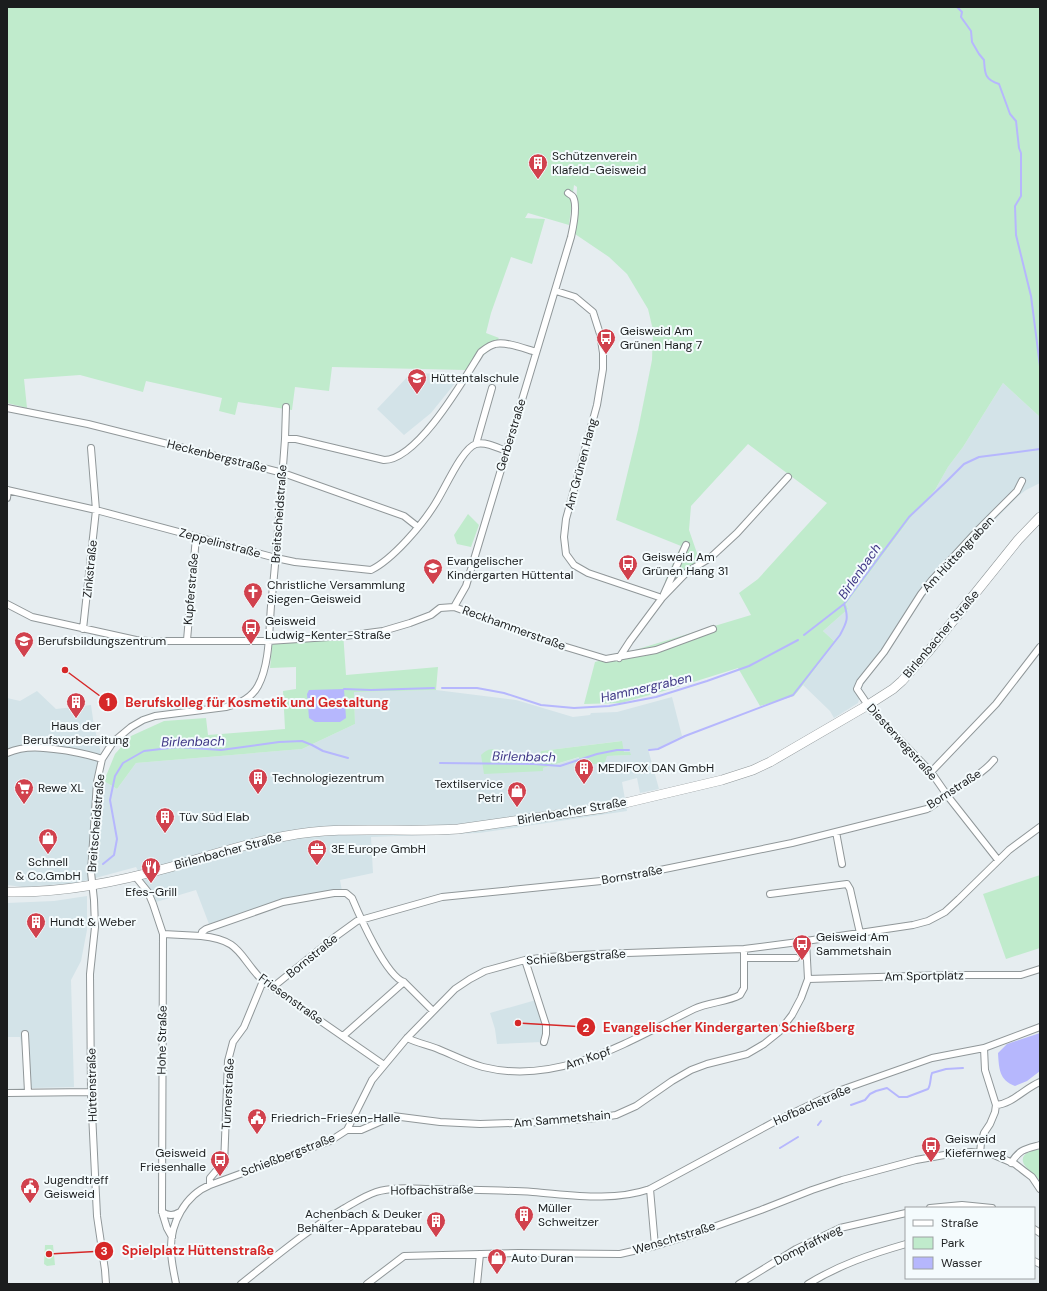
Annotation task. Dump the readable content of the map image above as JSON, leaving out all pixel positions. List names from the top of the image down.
{
  "streets": {
    "main road": ["Birlenbacher Straße"],
    "street": [
      "Gerberstraße",
      "Heckenbergstraße",
      "Am Grünen Hang",
      "Breitscheidstraße",
      "Zeppelinstraße",
      "Am Hüttengraben",
      "Zinkstraße",
      "Kupferstraße",
      "Reckhammerstraße",
      "Diesterwegstraße",
      "Bornstraße",
      "Schießbergstraße",
      "Am Sportplatz",
      "Friesenstraße",
      "Hohe Straße",
      "Am Kopf",
      "Hüttenstraße",
      "Turnerstraße",
      "Hofbachstraße",
      "Am Sammetshain",
      "Wenschtstraße",
      "Dompfaffweg"
    ]
  },
  "crossings": [
    ["Gerberstraße", "Am Grünen Hang"],
    ["Gerberstraße", "Reckhammerstraße"],
    ["Heckenbergstraße", "Breitscheidstraße"],
    ["Heckenbergstraße", "Zeppelinstraße"],
    ["Breitscheidstraße", "Zeppelinstraße"],
    ["Breitscheidstraße", "Reckhammerstraße"],
    ["Breitscheidstraße", "Birlenbacher Straße"],
    ["Breitscheidstraße", "Hüttenstraße"],
    ["Zeppelinstraße", "Zinkstraße"],
    ["Zeppelinstraße", "Kupferstraße"],
    ["Am Hüttengraben", "Diesterwegstraße"],
    ["Zinkstraße", "Reckhammerstraße"],
    ["Kupferstraße", "Reckhammerstraße"],
    ["Birlenbacher Straße", "Diesterwegstraße"],
    ["Birlenbacher Straße", "Hohe Straße"],
    ["Birlenbacher Straße", "Hüttenstraße"],
    ["Diesterwegstraße", "Bornstraße"],
    ["Bornstraße", "Friesenstraße"],
    ["Schießbergstraße", "Friesenstraße"],
    ["Schießbergstraße", "Hohe Straße"],
    ["Schießbergstraße", "Am Kopf"],
    ["Schießbergstraße", "Turnerstraße"],
    ["Schießbergstraße", "Am Sammetshain"],
    ["Am Sportplatz", "Am Sammetshain"],
    ["Friesenstraße", "Hohe Straße"],
    ["Friesenstraße", "Turnerstraße"]
  ],
  "water": ["Birlenbach", "Hammergraben"],
  "places": {
    "building": [
      "Schützenverein Klafeld-Geisweid",
      "Haus der Berufsvorbereitung",
      "MEDIFOX DAN GmbH",
      "Technologiezentrum",
      "Tüv Süd Elab",
      "Hundt & Weber",
      "Müller Schweitzer",
      "Achenbach & Deuker Behälter-Apparatebau"
    ],
    "bus stop": [
      "Geisweid Am Grünen Hang 7",
      "Geisweid Am Grünen Hang 31",
      "Geisweid Ludwig-Kenter-Straße",
      "Geisweid Am Sammetshain",
      "Geisweid Kiefernweg",
      "Geisweid Friesenhalle"
    ],
    "school or university": ["Hüttentalschule", "Evangelischer Kindergarten Hüttental", "Berufsbildungszentrum"],
    "church": ["Christliche Versammlung Siegen-Geisweid"],
    "other": ["Berufskolleg für Kosmetik und Gestaltung", "Evangelischer Kindergarten Schießberg", "Spielplatz Hüttenstraße"],
    "supermarket": ["Rewe XL"],
    "shop": ["Textilservice Petri", "Schnell & Co.GmbH", "Auto Duran"],
    "office": ["3E Europe GmbH"],
    "restaurant": ["Efes-Grill"],
    "public building": ["Friedrich-Friesen-Halle", "Jugendtreff Geisweid"]
  },
  "legend": ["Straße", "Park", "Wasser"]
}
